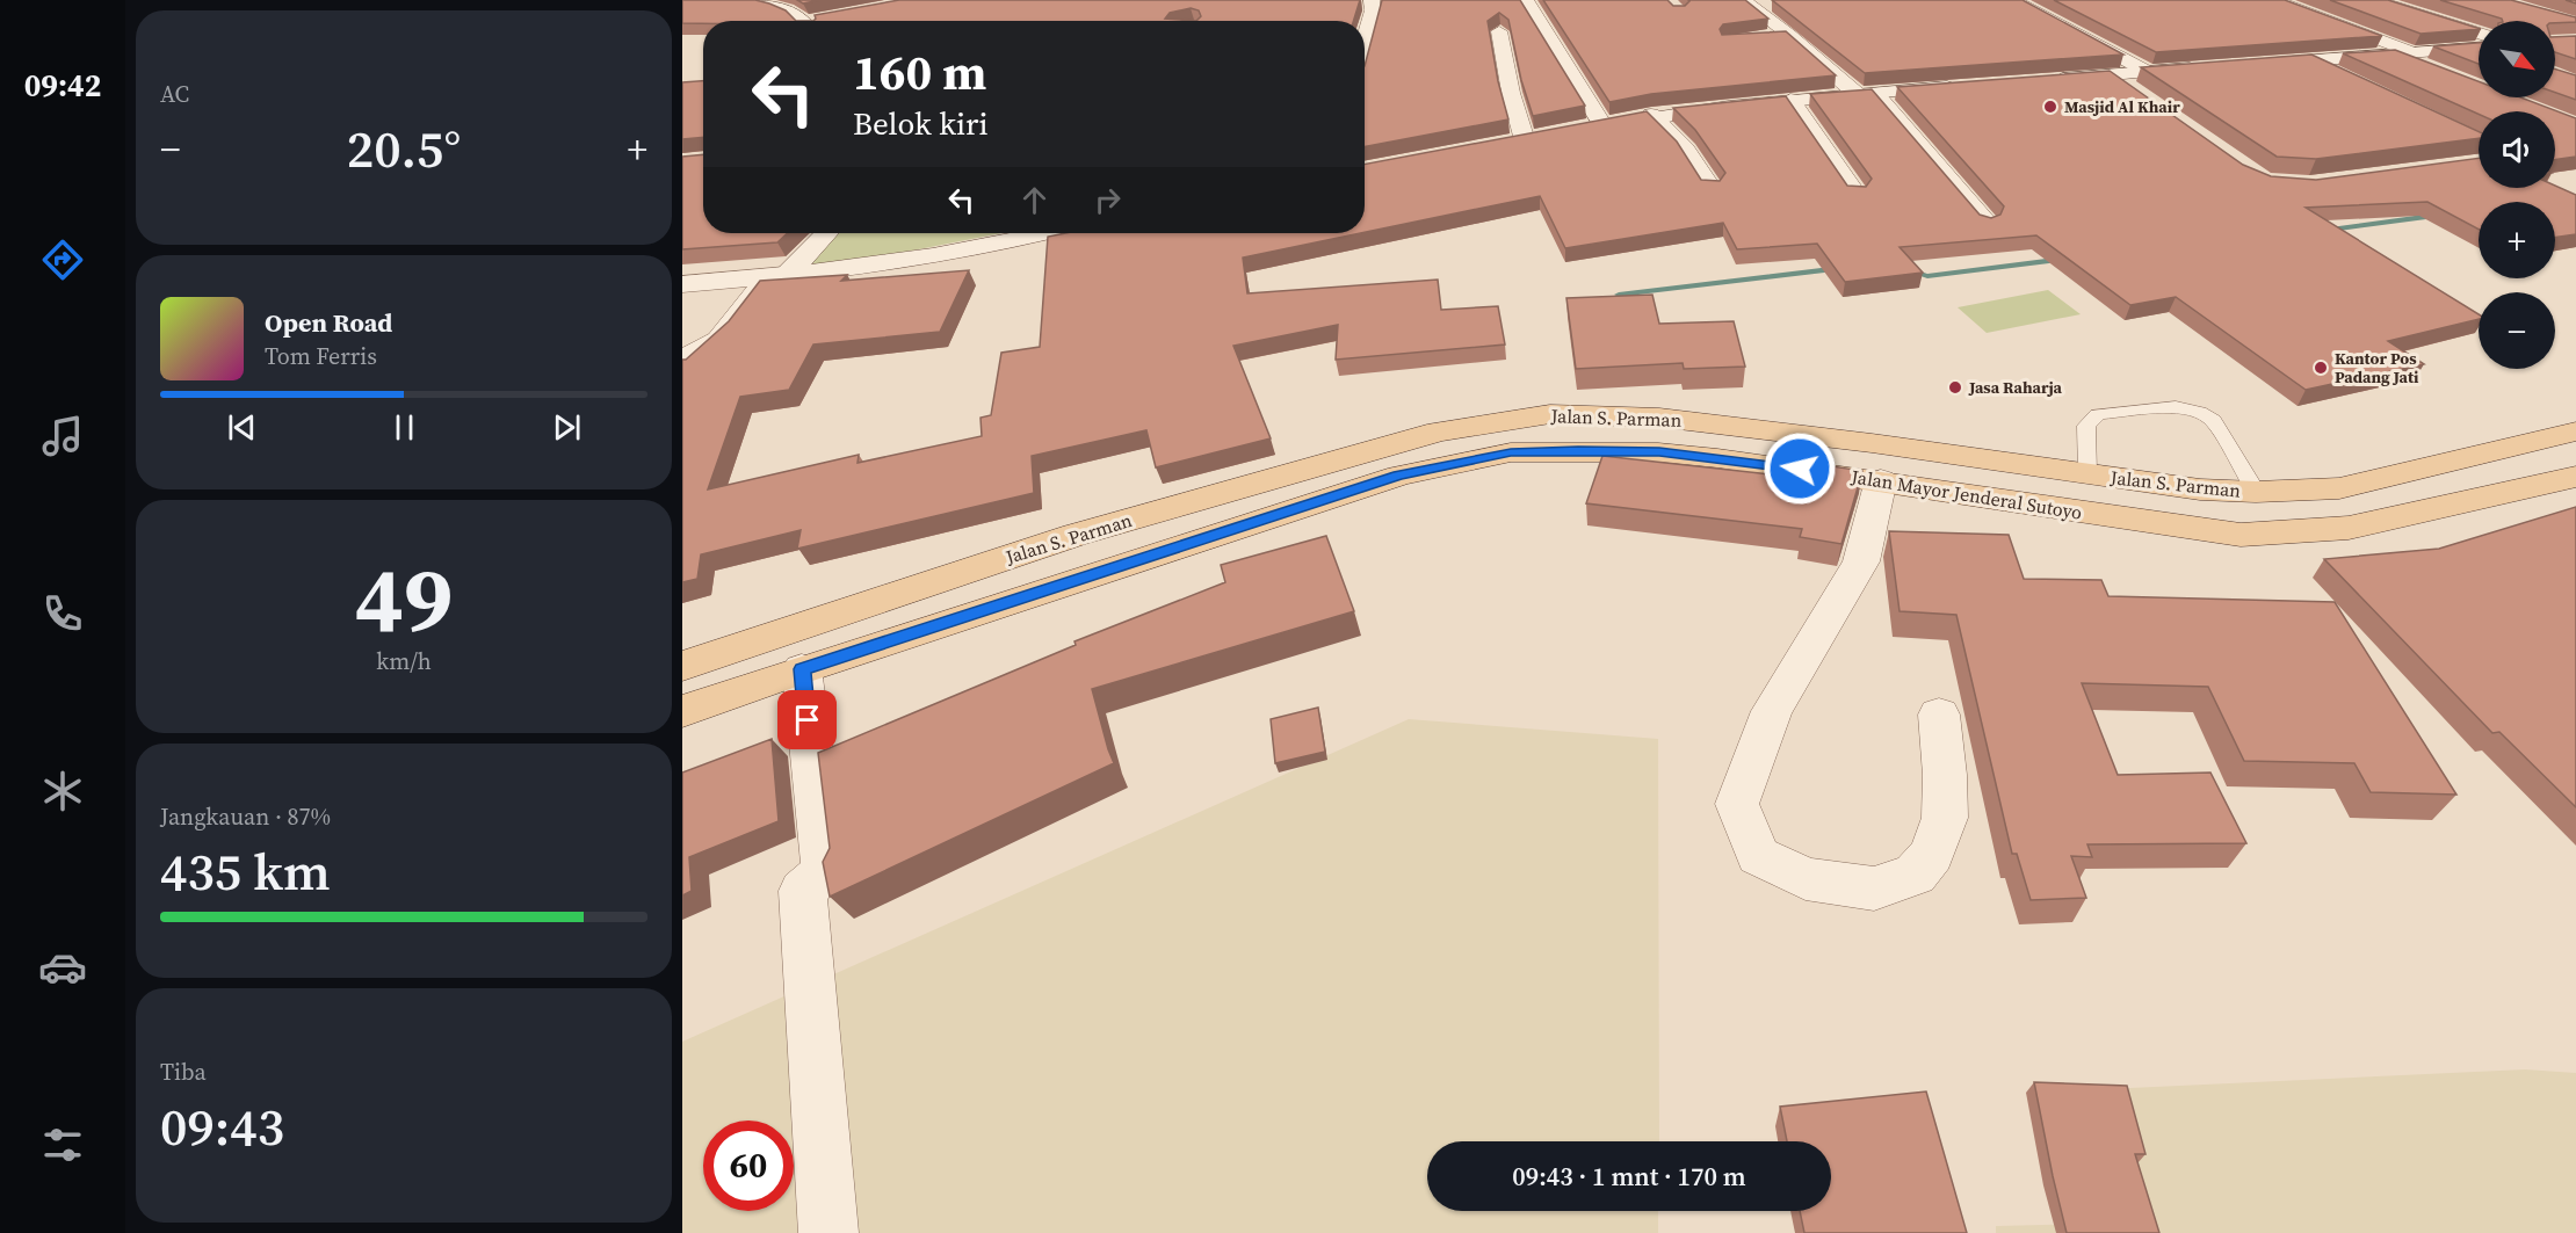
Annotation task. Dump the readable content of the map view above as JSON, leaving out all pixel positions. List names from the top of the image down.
{
  "streets": {
    "main road": ["Jalan S. Parman", "Jalan Mayor Jenderal Sutoyo"]
  },
  "places": ["Masjid Al Khair", "Kantor Pos Padang Jati", "Jasa Raharja"],
  "north": "bottom right",
  "page": {
    "tabs": "09:42",
    "tile": [
      "AC",
      ["49", "km/h"],
      ["Jangkauan · 87%", "435 km"],
      ["Tiba", "09:43"]
    ],
    "map_buttons": ["+", "−"],
    "turn": ["160 m", "Belok kiri"],
    "heat": ["−", "20.5°", "+"],
    "song": ["Open Road", "Tom Ferris"],
    "limit": "60",
    "trip": "09:43 · 1 mnt · 170 m"
  }
}
